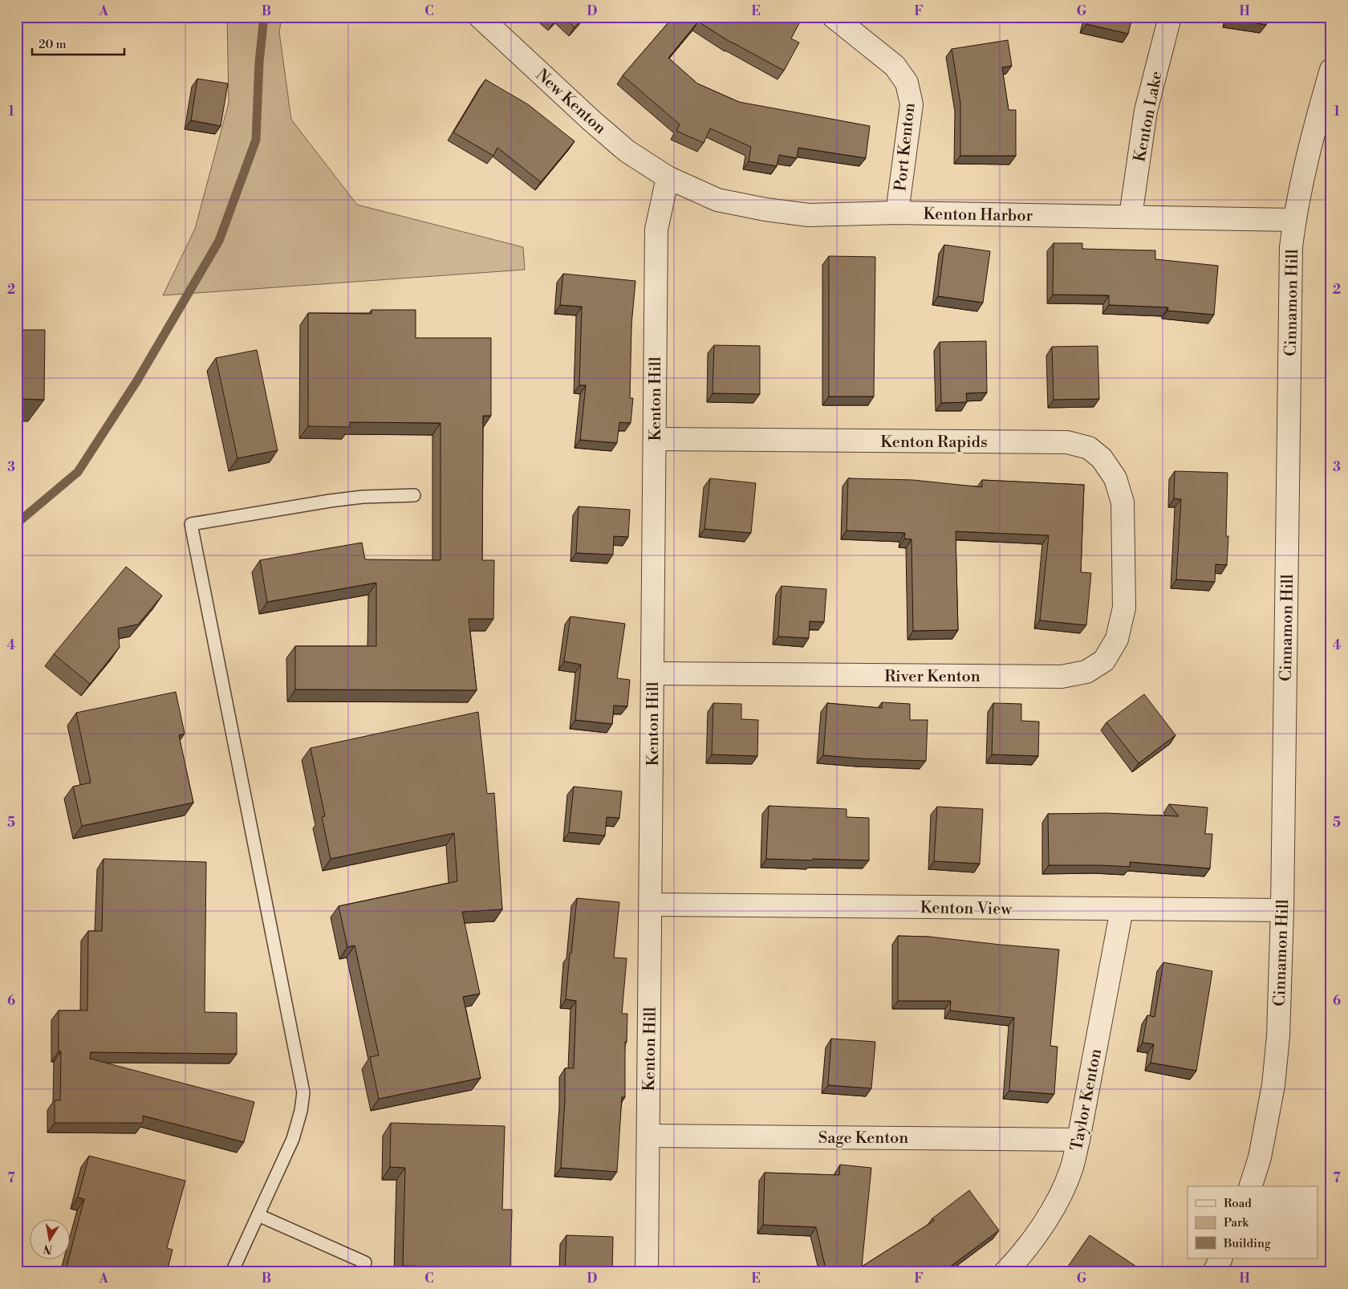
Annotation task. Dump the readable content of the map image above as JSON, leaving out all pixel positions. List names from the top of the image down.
{
  "streets": {
    "street": [
      "New Kenton",
      "Kenton Lake",
      "Port Kenton",
      "Kenton Harbor",
      "Cinnamon Hill",
      "Kenton Hill",
      "Kenton Rapids",
      "River Kenton",
      "Kenton View",
      "Taylor Kenton",
      "Sage Kenton"
    ]
  },
  "crossings": [
    ["New Kenton", "Kenton Harbor"],
    ["New Kenton", "Kenton Hill"],
    ["Kenton Lake", "Kenton Harbor"],
    ["Port Kenton", "Kenton Harbor"],
    ["Kenton Harbor", "Cinnamon Hill"],
    ["Kenton Harbor", "Kenton Hill"],
    ["Cinnamon Hill", "Kenton View"],
    ["Kenton Hill", "Kenton Rapids"],
    ["Kenton Hill", "River Kenton"],
    ["Kenton Hill", "Kenton View"],
    ["Kenton Hill", "Sage Kenton"],
    ["Kenton Rapids", "River Kenton"],
    ["Kenton View", "Taylor Kenton"],
    ["Taylor Kenton", "Sage Kenton"]
  ],
  "legend": ["Road", "Park", "Building"],
  "scale_bar": "20 m",
  "north": "bottom",
  "grid": {
    "columns": [
      "A",
      "B",
      "C",
      "D",
      "E",
      "F",
      "G",
      "H"
    ],
    "rows": [
      "1",
      "2",
      "3",
      "4",
      "5",
      "6",
      "7"
    ]
  }
}
